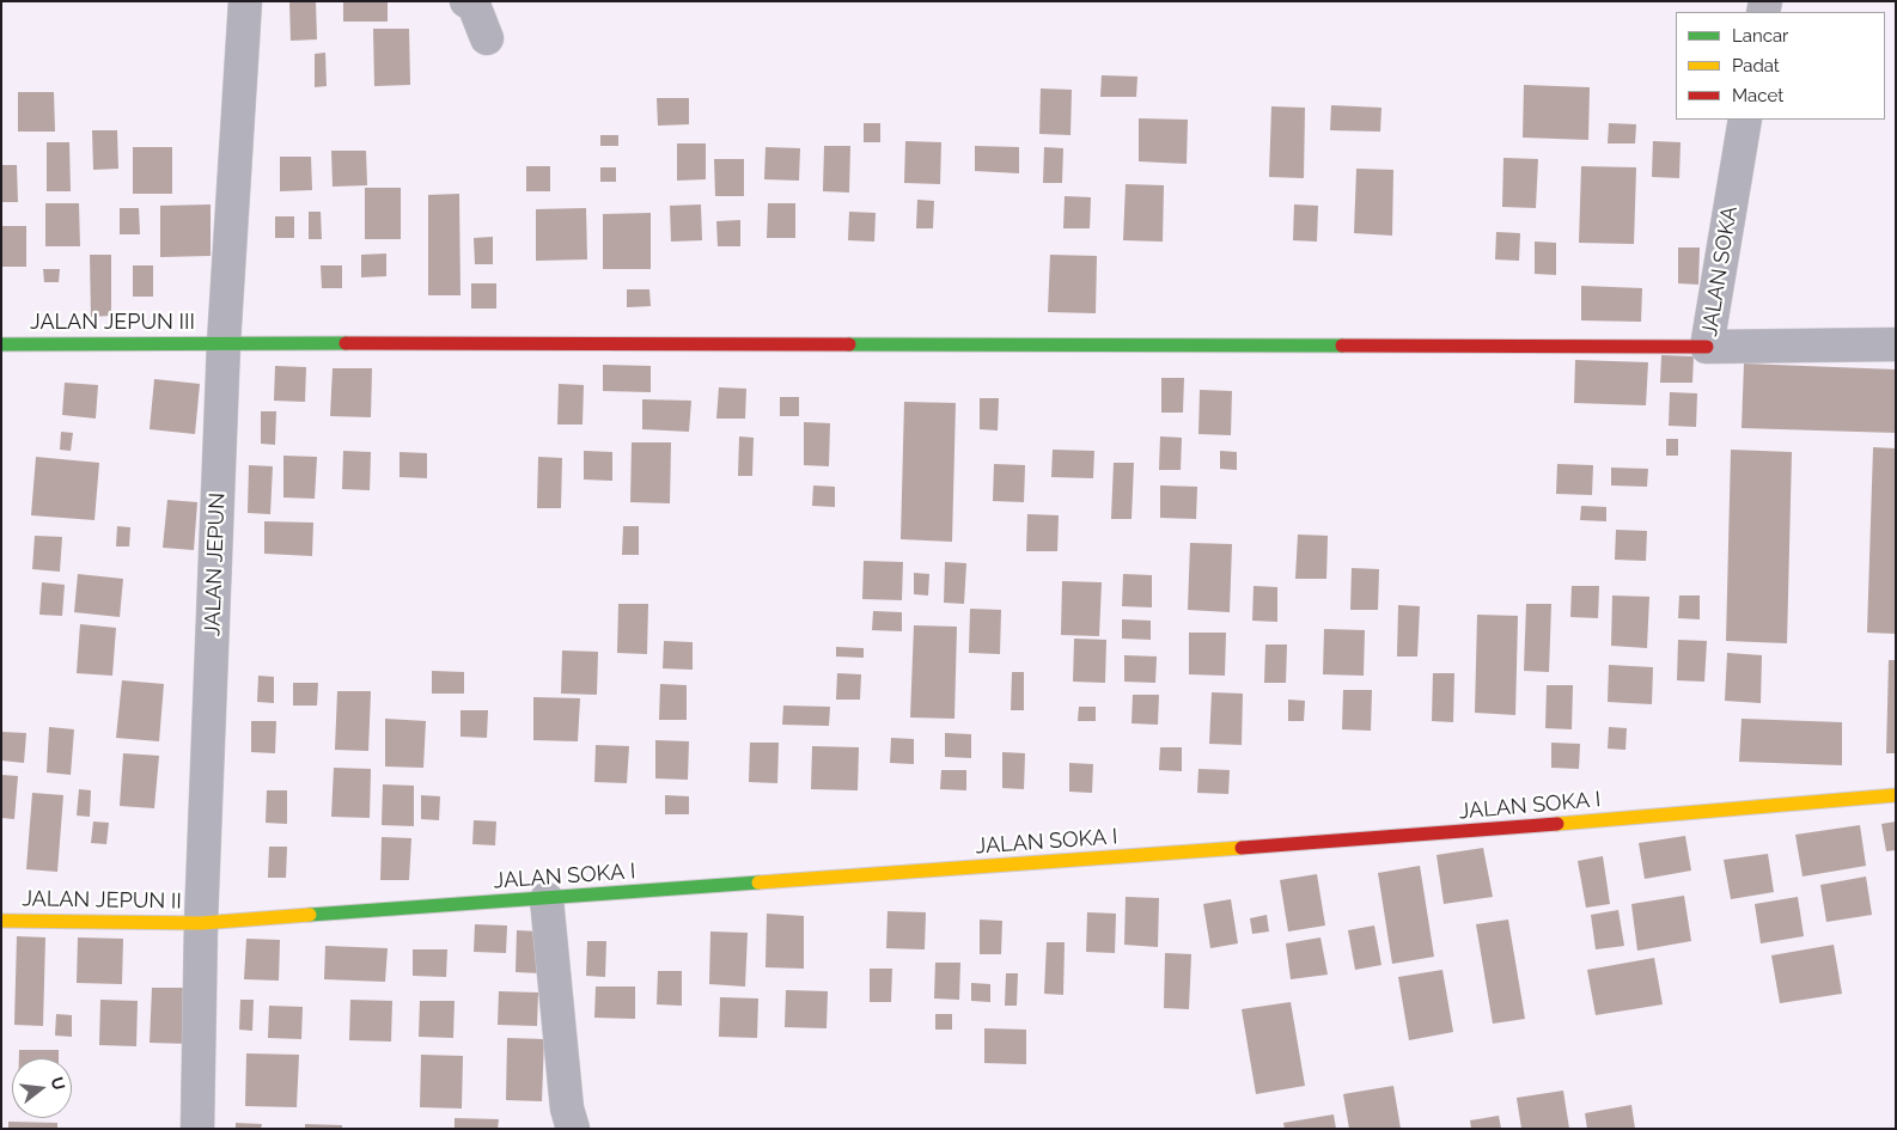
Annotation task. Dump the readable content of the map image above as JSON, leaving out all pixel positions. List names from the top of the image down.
{
  "streets": {
    "street": [
      "JALAN SOKA",
      "JALAN JEPUN III",
      "JALAN JEPUN",
      "JALAN SOKA I",
      "JALAN JEPUN II"
    ]
  },
  "crossings": [
    ["JALAN SOKA", "JALAN JEPUN III"],
    ["JALAN JEPUN III", "JALAN JEPUN"],
    ["JALAN JEPUN", "JALAN SOKA I"],
    ["JALAN JEPUN", "JALAN JEPUN II"],
    ["JALAN SOKA I", "JALAN JEPUN II"]
  ],
  "legend": ["Lancar", "Padat", "Macet"],
  "north": "right"
}
